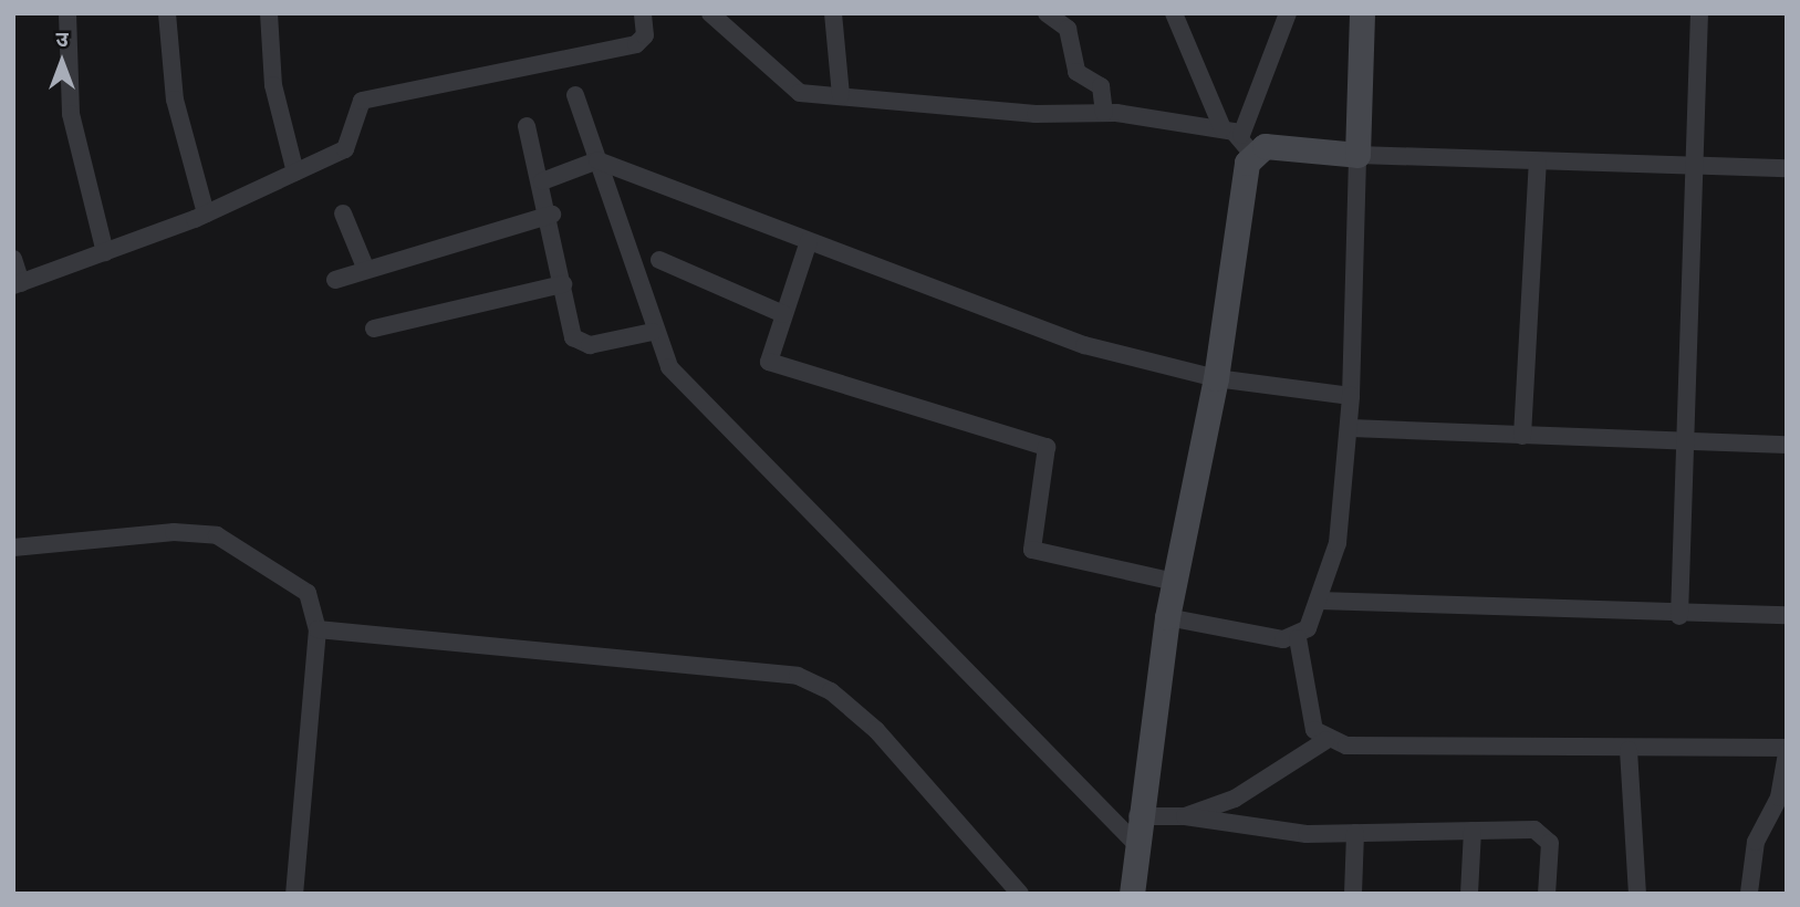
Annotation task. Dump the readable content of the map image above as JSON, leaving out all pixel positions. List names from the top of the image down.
{
  "north": "top"
}
